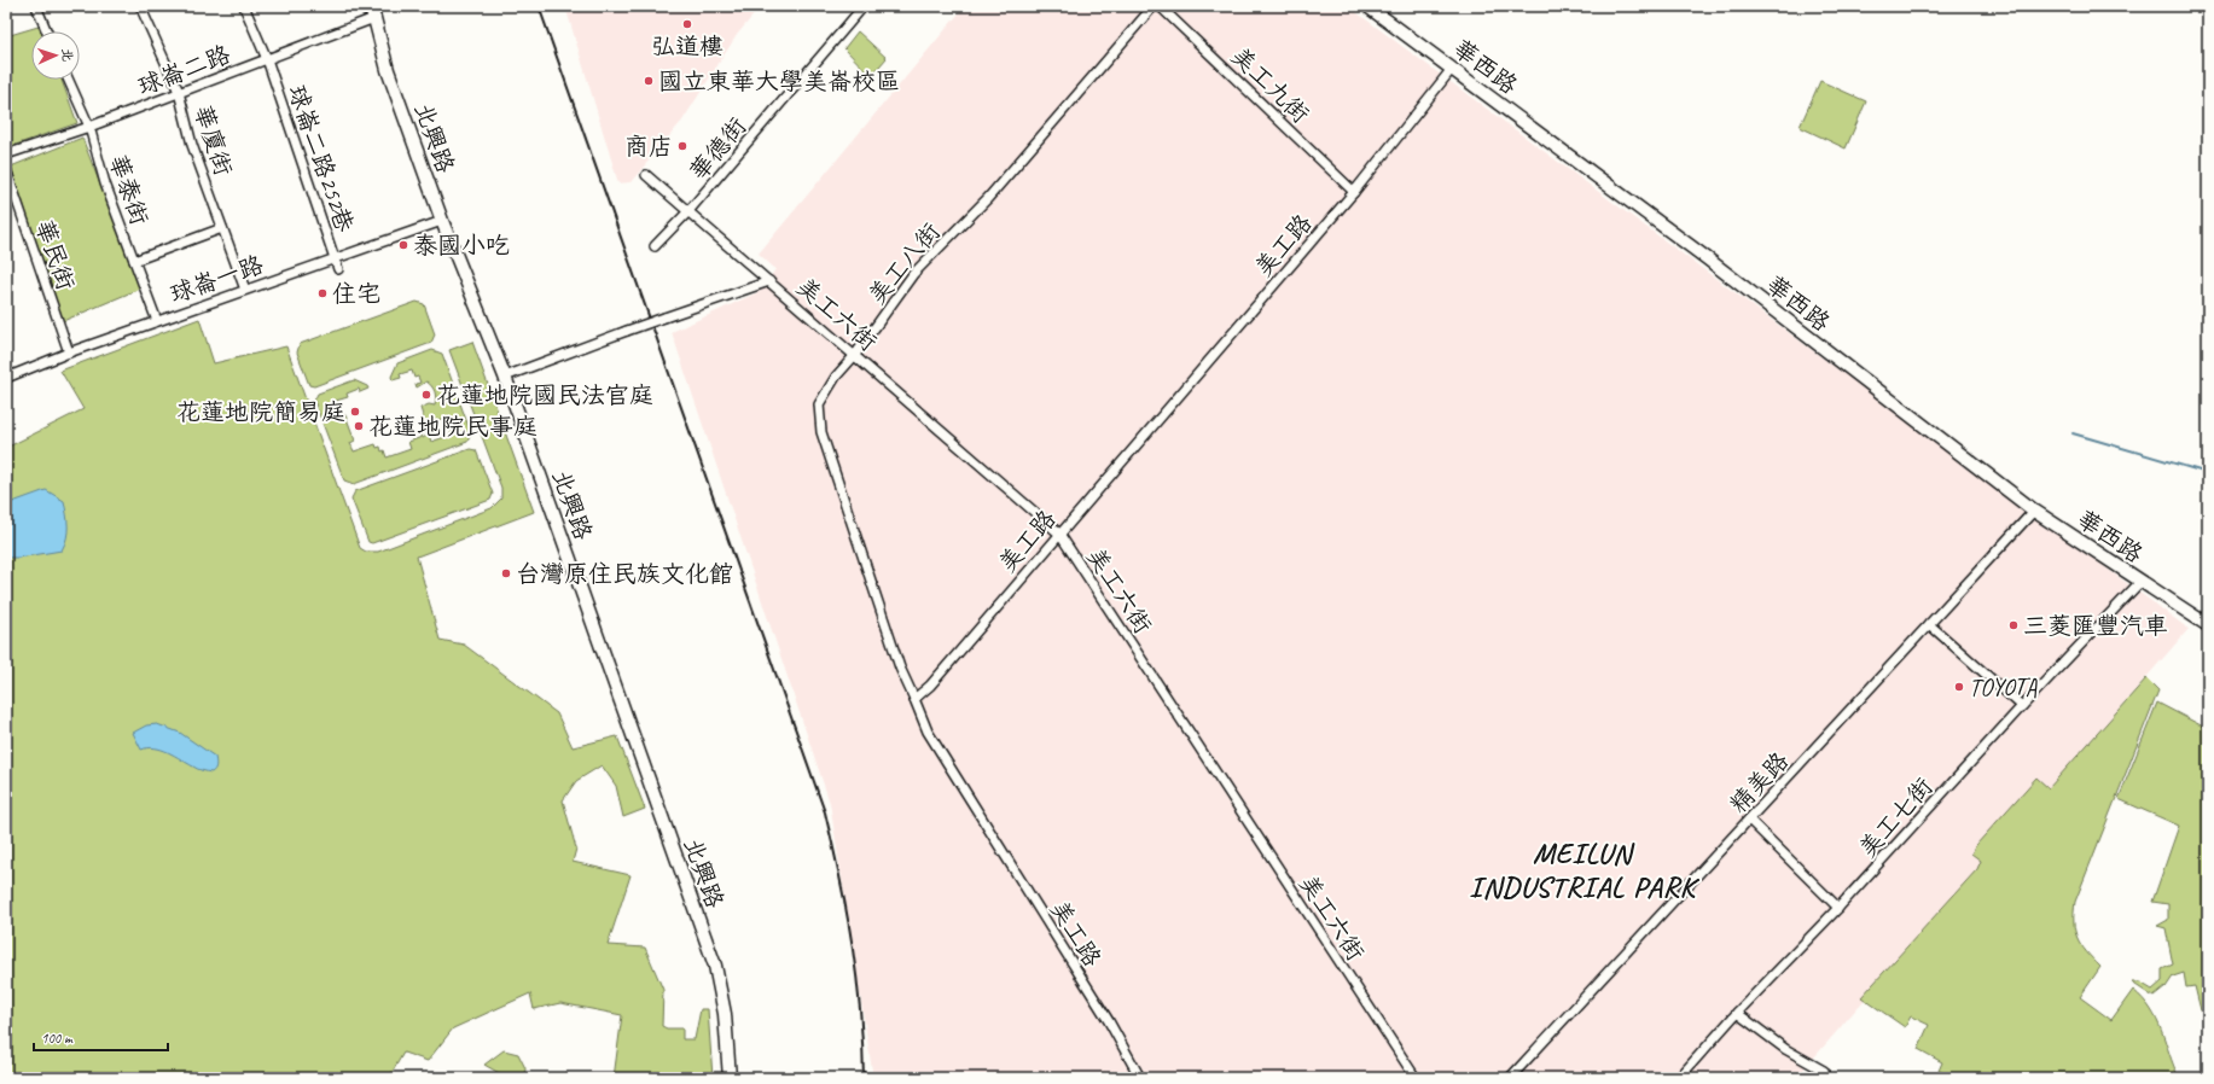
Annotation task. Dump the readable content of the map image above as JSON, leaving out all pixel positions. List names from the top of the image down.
{
  "streets": {
    "street": [
      "華西路",
      "球崙二路",
      "美工九街",
      "北興路",
      "華廈街",
      "華德街",
      "球崙二路252巷",
      "華泰街",
      "美工路",
      "華民街",
      "美工八街",
      "球崙一路",
      "美工六街",
      "精美路",
      "美工七街"
    ]
  },
  "crossings": [
    ["華西路", "美工路"],
    ["華西路", "精美路"],
    ["華西路", "美工七街"],
    ["球崙二路", "北興路"],
    ["球崙二路", "華廈街"],
    ["球崙二路", "球崙二路252巷"],
    ["球崙二路", "華泰街"],
    ["美工九街", "美工路"],
    ["北興路", "球崙一路"],
    ["華廈街", "球崙一路"],
    ["華德街", "美工六街"],
    ["球崙二路252巷", "球崙一路"],
    ["華泰街", "球崙一路"],
    ["美工路", "美工八街"],
    ["美工路", "美工六街"],
    ["華民街", "球崙一路"],
    ["美工八街", "美工六街"]
  ],
  "districts": ["MEILUN INDUSTRIAL PARK"],
  "places": [
    "弘道樓",
    "國立東華大學美崙校區",
    "商店",
    "泰國小吃",
    "住宅",
    "花蓮地院國民法官庭",
    "花蓮地院簡易庭",
    "花蓮地院民事庭",
    "台灣原住民族文化館",
    "三菱匯豐汽車",
    "TOYOTA"
  ],
  "scale_bar": "100 m",
  "north": "right"
}
